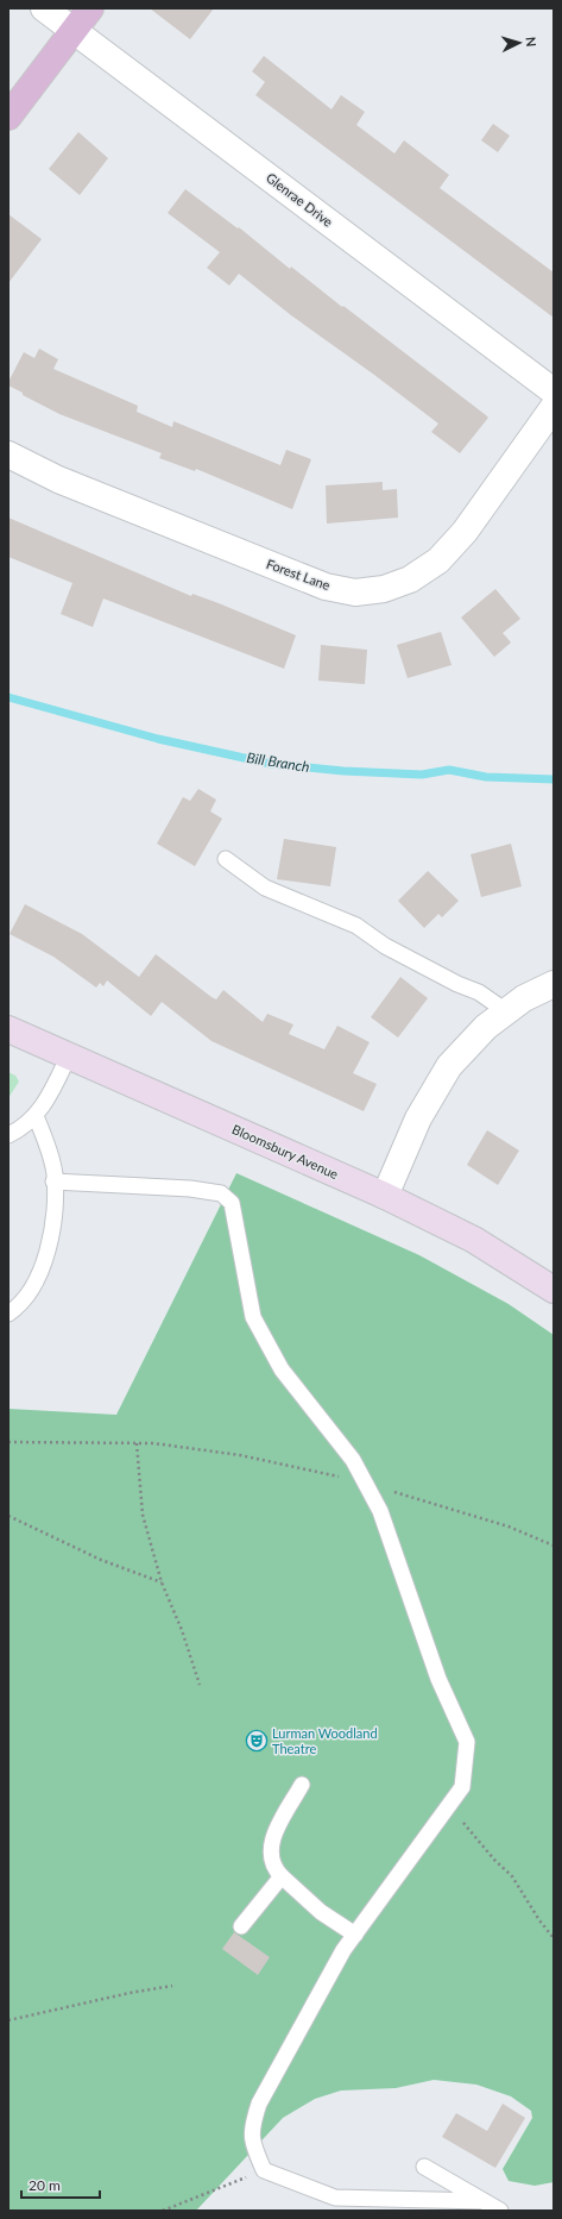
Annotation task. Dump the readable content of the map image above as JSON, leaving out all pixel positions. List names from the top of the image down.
{
  "streets": {
    "main road": ["Bloomsbury Avenue"],
    "street": ["Glenrae Drive", "Forest Lane"]
  },
  "water": ["Bill Branch"],
  "places": {
    "theatre": ["Lurman Woodland Theatre"]
  },
  "scale_bar": "20 m",
  "north": "right"
}
